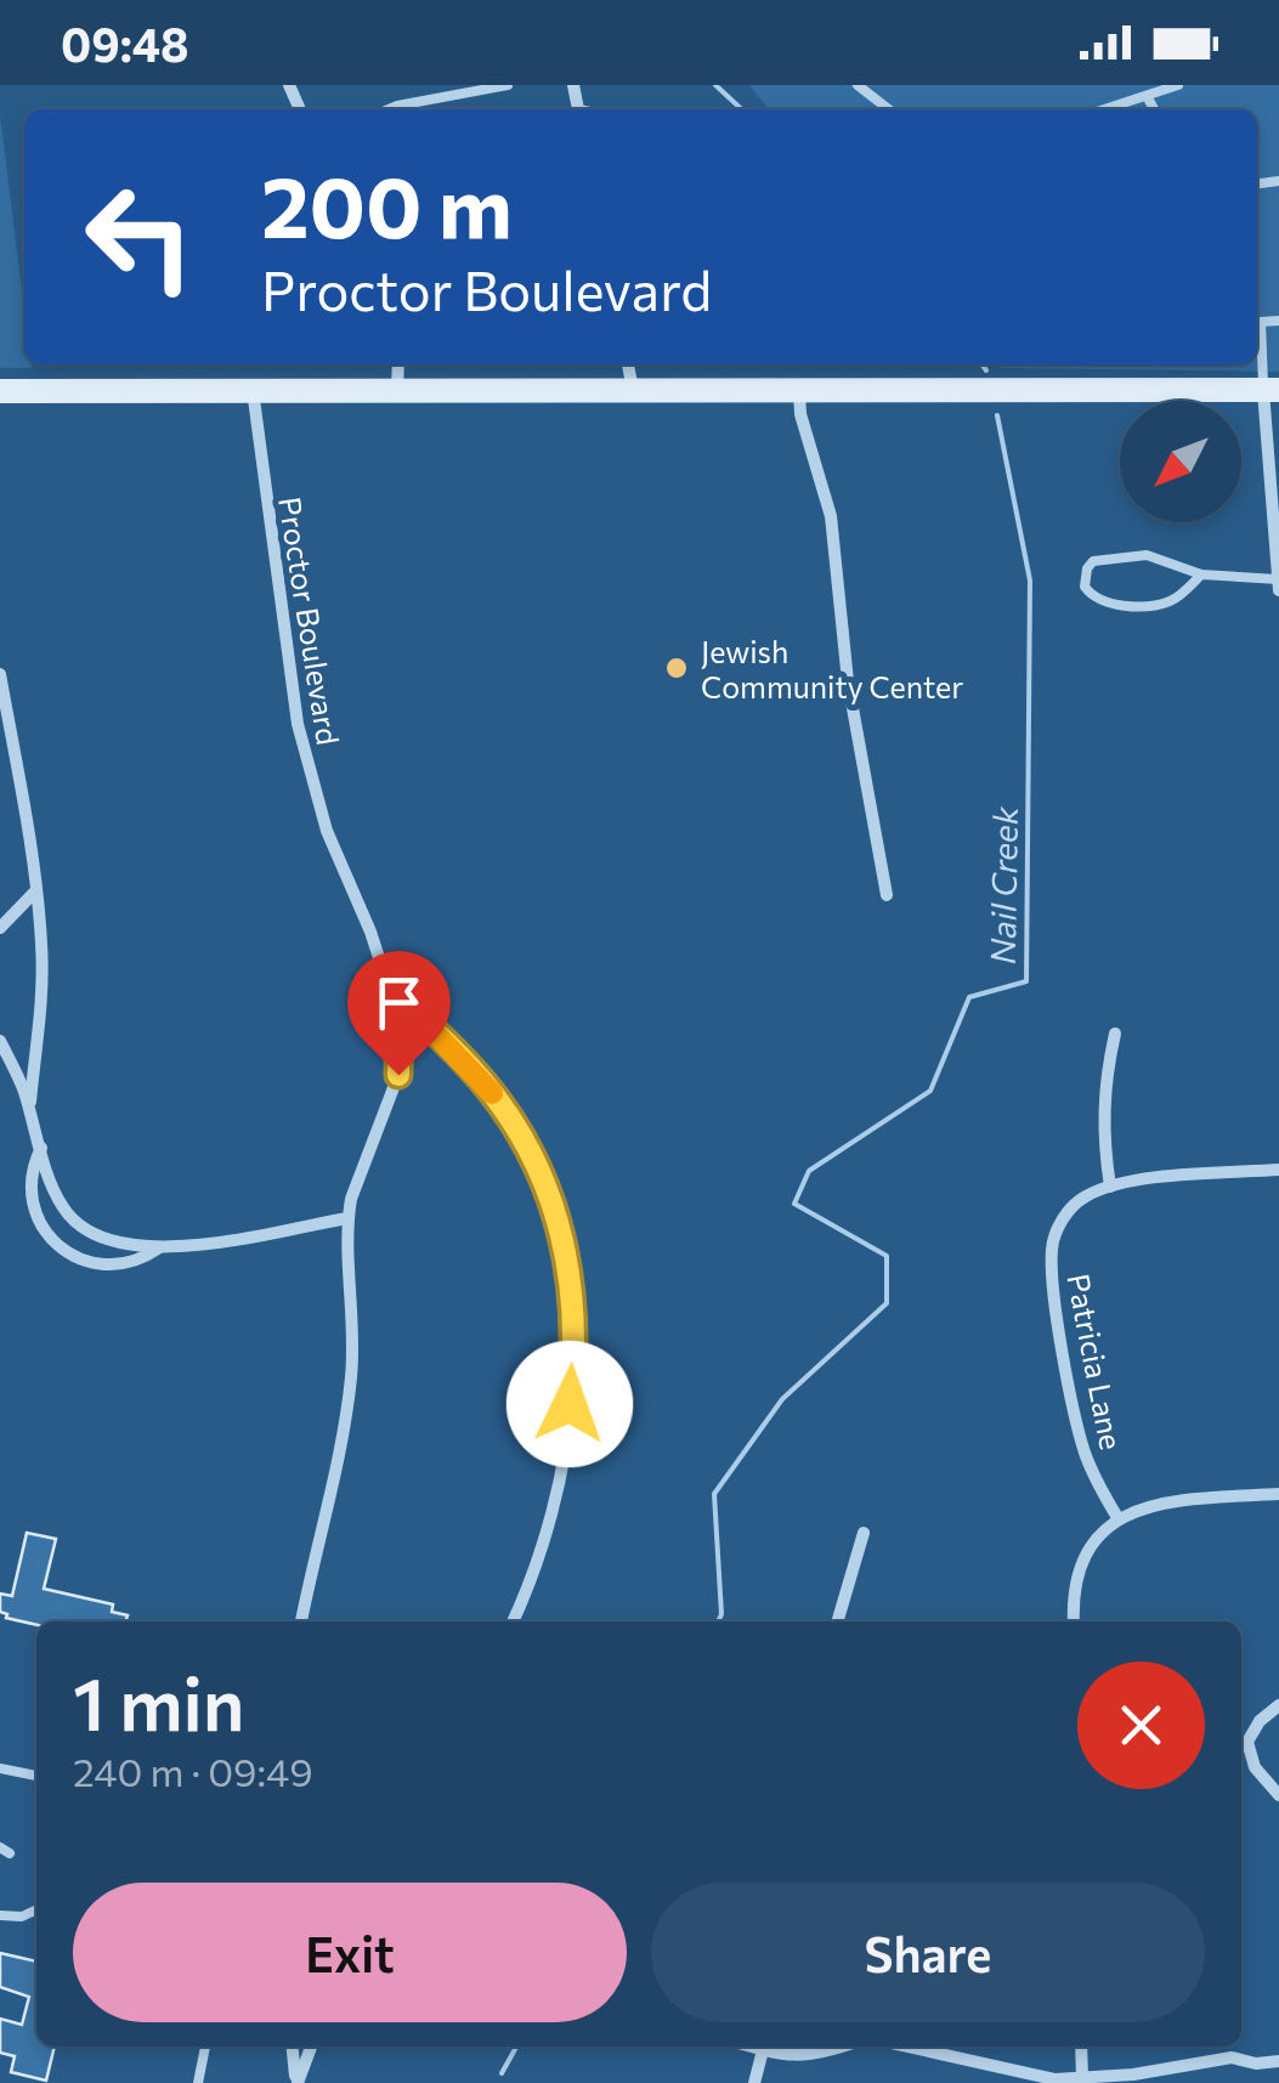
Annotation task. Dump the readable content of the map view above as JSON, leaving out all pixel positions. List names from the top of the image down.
{
  "streets": {
    "street": ["Proctor Boulevard", "Patricia Lane"]
  },
  "water": ["Nail Creek"],
  "places": ["Jewish Community Center"],
  "north": "bottom left",
  "page": {
    "status": "09:48",
    "turn": ["200 m", "Proctor Boulevard"],
    "heading": ["1 min", "240 m · 09:49"],
    "buttons": ["Exit", "Share"]
  }
}
